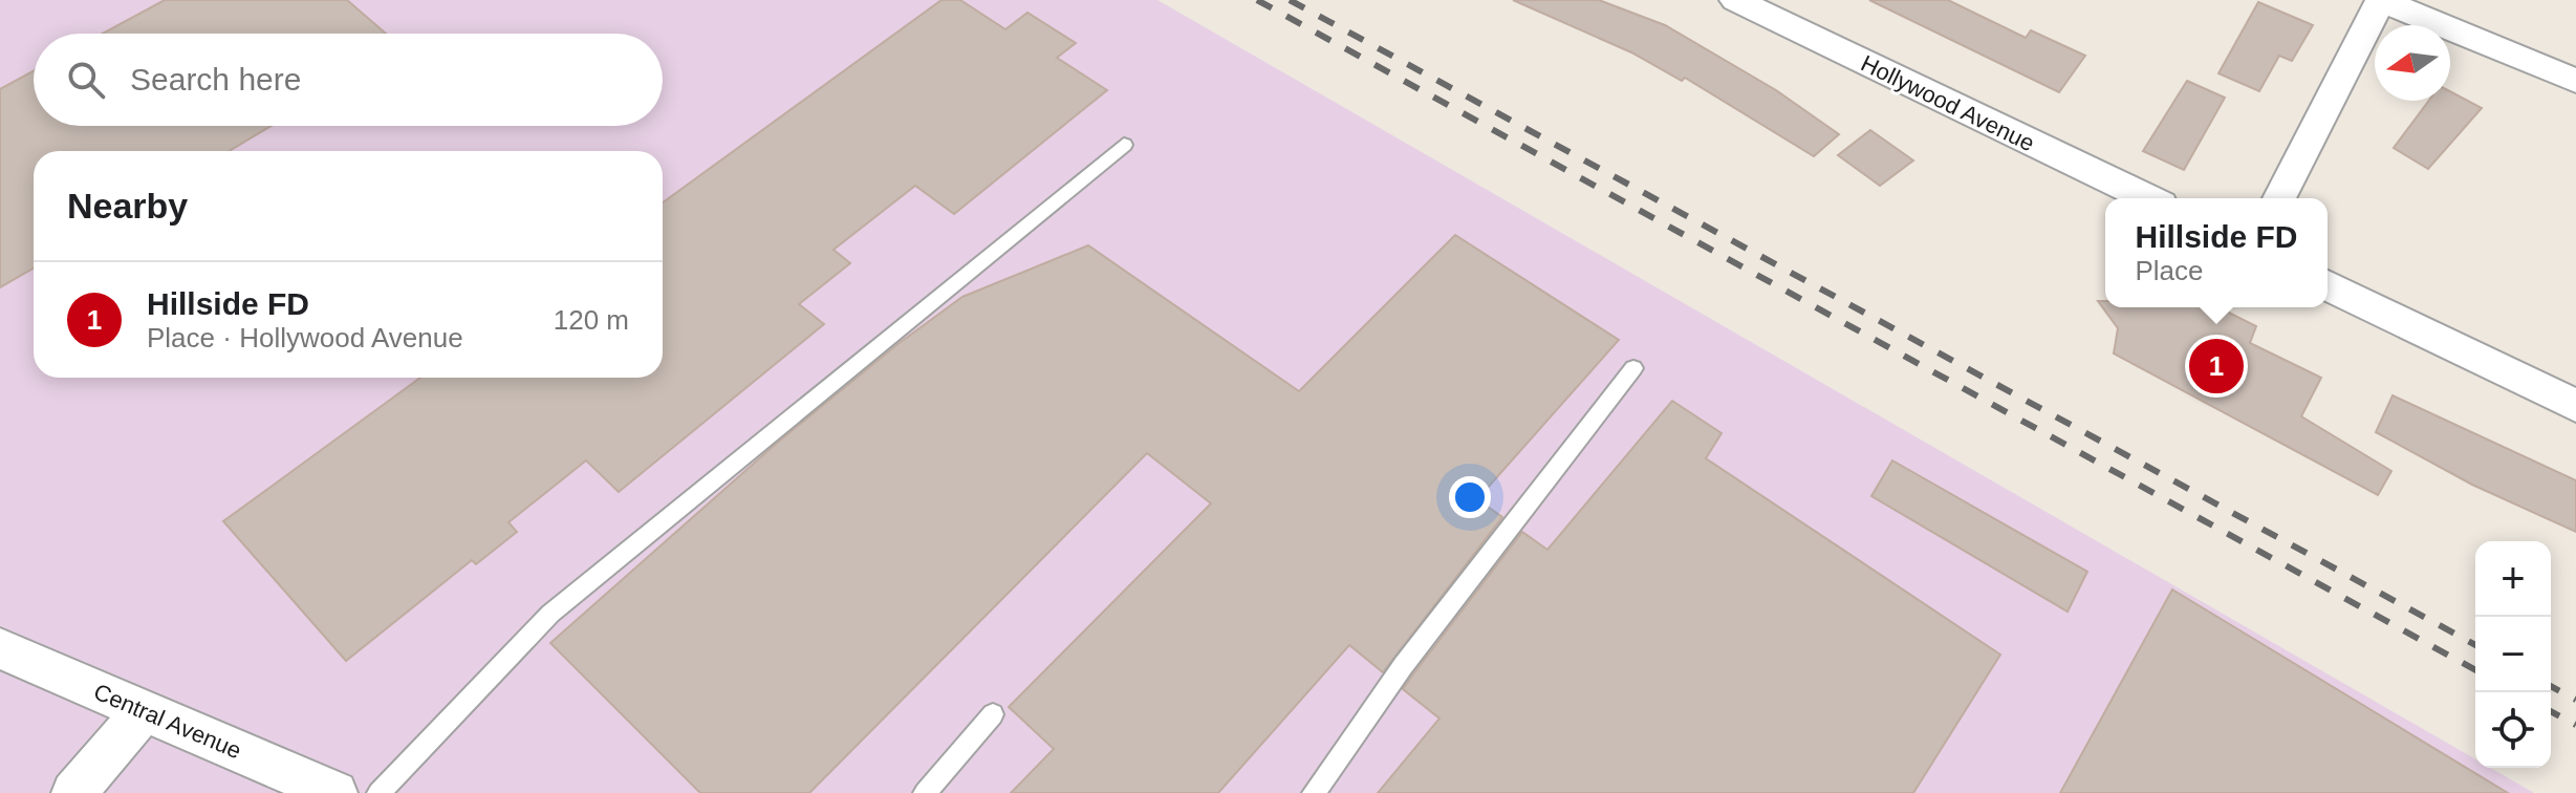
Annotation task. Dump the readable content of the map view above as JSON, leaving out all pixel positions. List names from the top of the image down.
{
  "streets": {
    "street": ["Hollywood Avenue", "Central Avenue"]
  },
  "north": "left",
  "page": {
    "search": "Search here",
    "heading": "Nearby",
    "popup": ["Hillside FD", "Place"],
    "list": [
      {
        "mark": "1",
        "name": "Hillside FD",
        "note": "Place · Hollywood Avenue",
        "value": "120 m"
      }
    ],
    "pins": "1",
    "map_buttons": ["+", "−"]
  }
}
